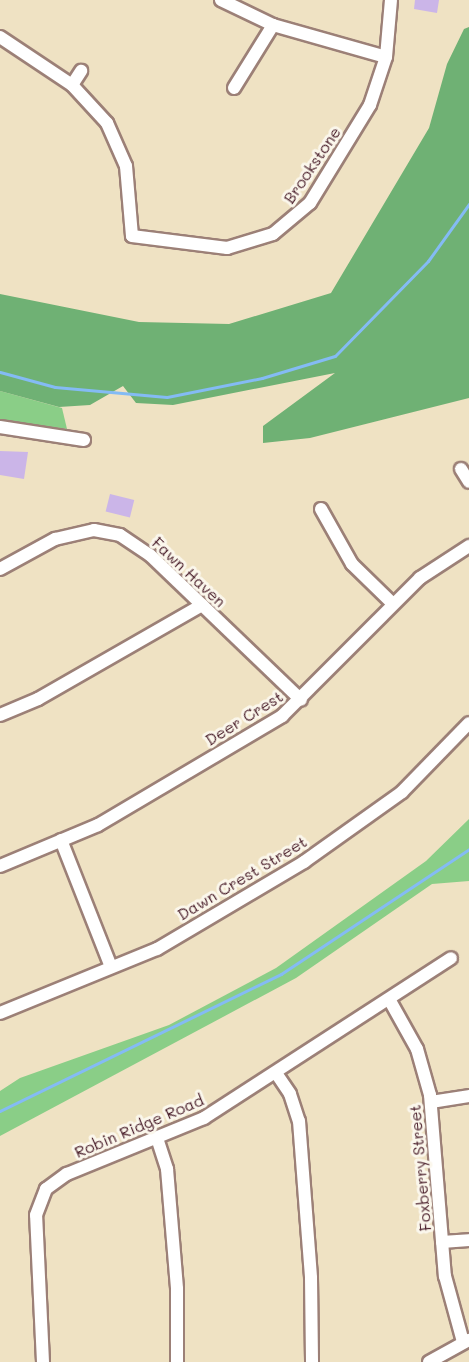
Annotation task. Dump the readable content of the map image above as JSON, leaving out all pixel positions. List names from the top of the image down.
{
  "streets": {
    "street": [
      "Brookstone",
      "Fawn Haven",
      "Deer Crest",
      "Dawn Crest Street",
      "Robin Ridge Road",
      "Foxberry Street"
    ]
  },
  "crossings": [
    ["Fawn Haven", "Deer Crest"],
    ["Robin Ridge Road", "Foxberry Street"]
  ]
}
